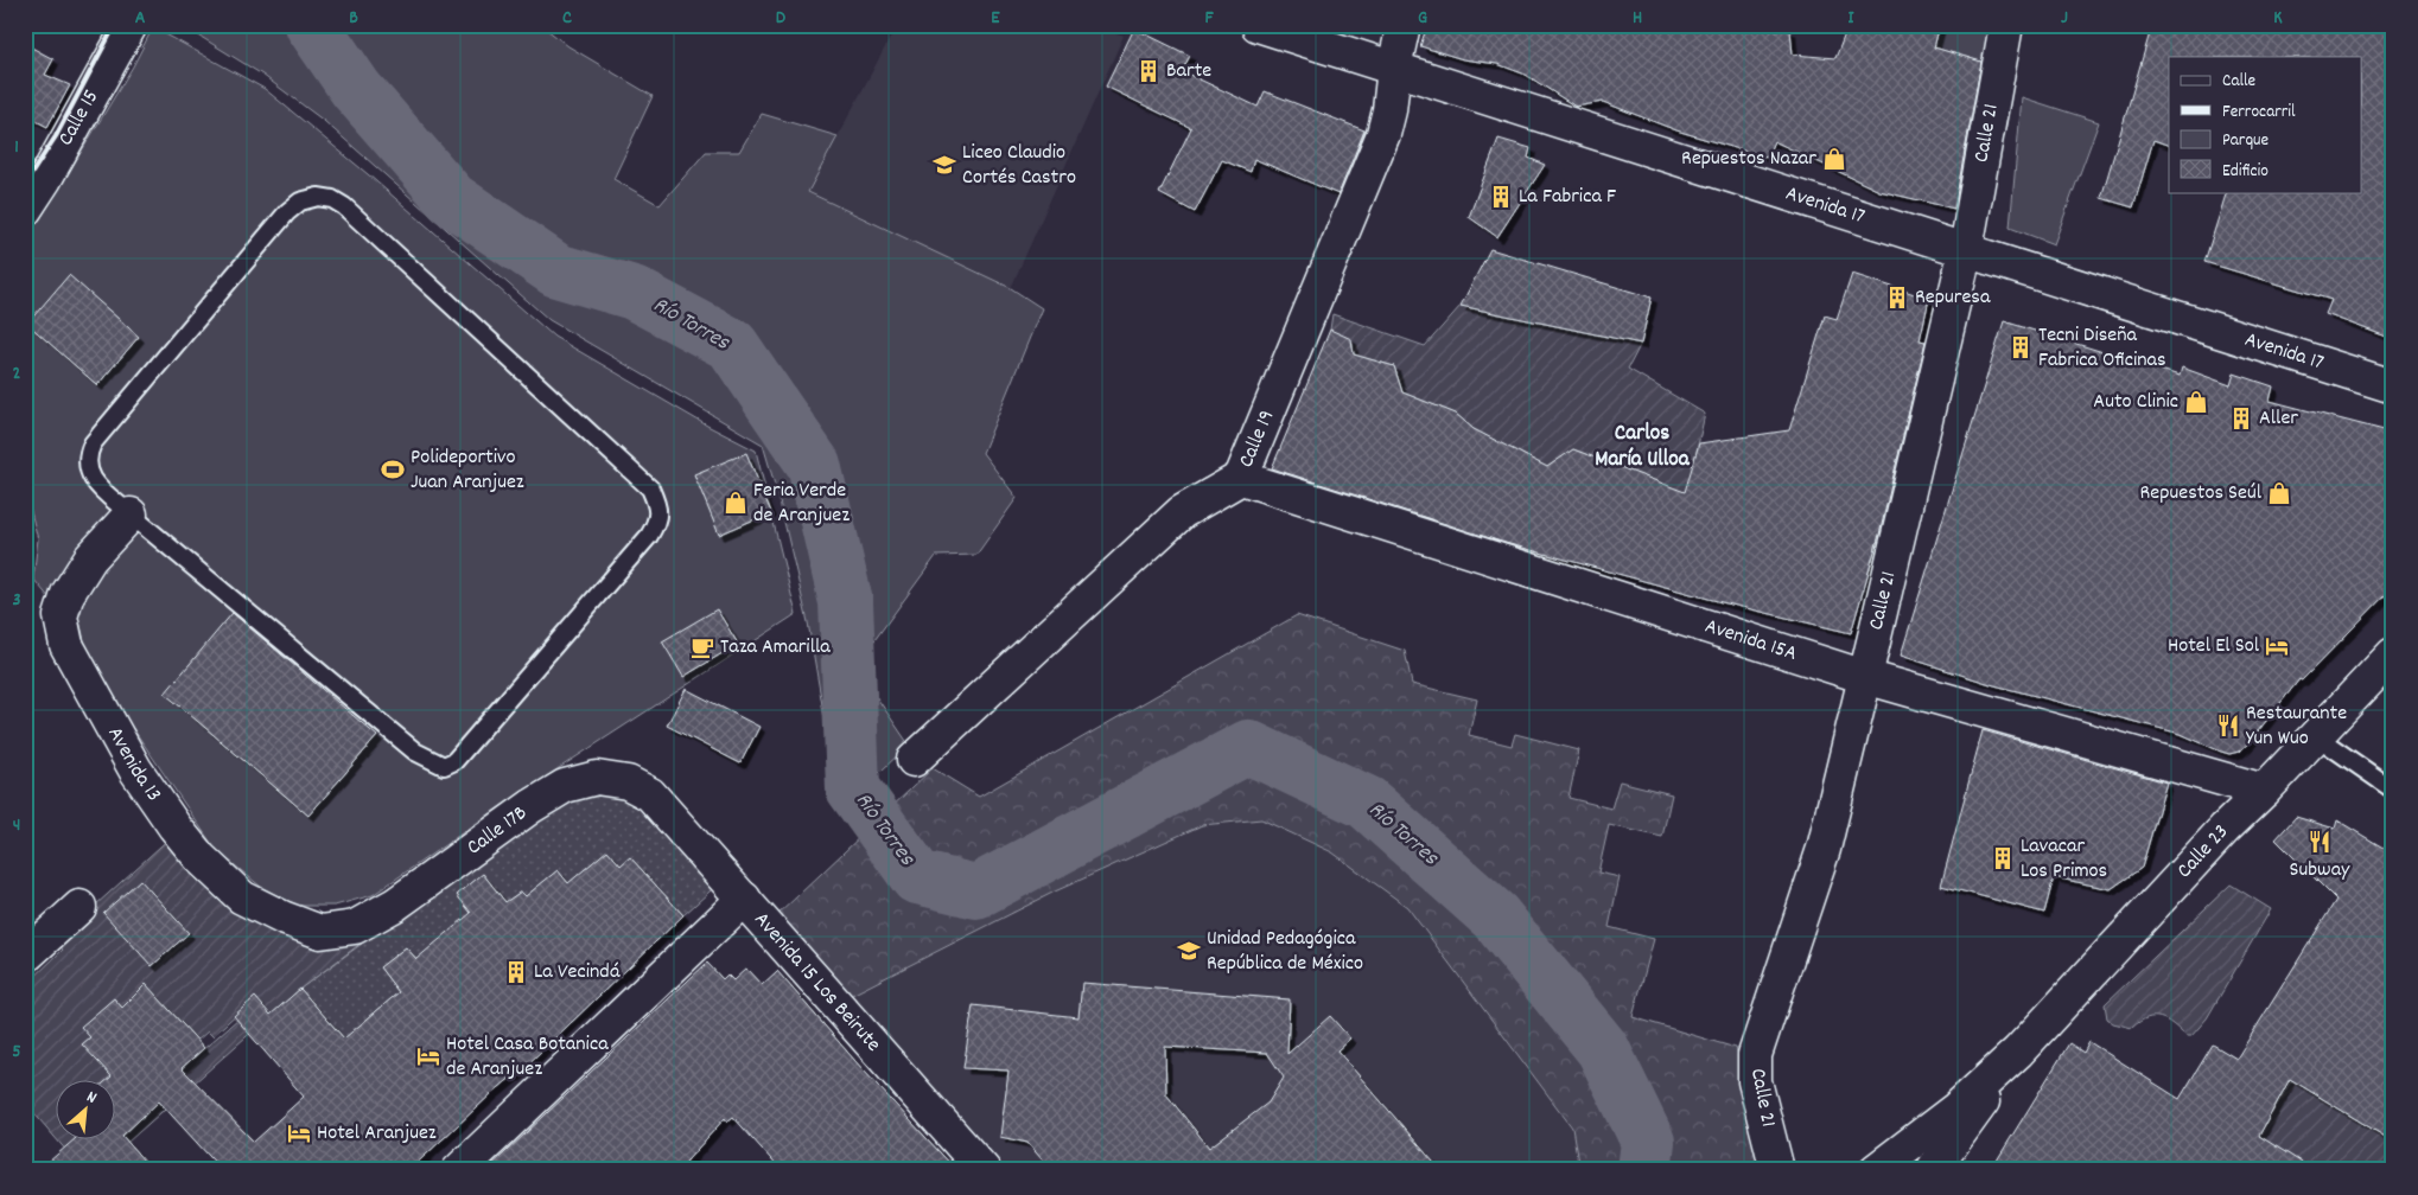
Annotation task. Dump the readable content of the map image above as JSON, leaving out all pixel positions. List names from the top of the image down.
{
  "streets": {
    "street": [
      "Calle 15",
      "Calle 21",
      "Avenida 17",
      "Calle 19",
      "Avenida 15A",
      "Avenida 13",
      "Calle 17B",
      "Calle 23",
      "Avenida 15 Los Beirute"
    ]
  },
  "crossings": [
    ["Calle 21", "Avenida 17"],
    ["Calle 21", "Avenida 15A"],
    ["Avenida 17", "Calle 19"],
    ["Calle 19", "Avenida 15A"],
    ["Avenida 15A", "Calle 23"],
    ["Avenida 13", "Calle 17B"],
    ["Calle 17B", "Avenida 15 Los Beirute"]
  ],
  "districts": ["Carlos María Ulloa"],
  "water": ["Río Torres"],
  "places": {
    "building": [
      "Barte",
      "La Fabrica F",
      "Repuresa",
      "Tecni Diseña Fabrica Oficinas",
      "Aller",
      "Lavacar Los Primos",
      "La Vecindá"
    ],
    "shop": [
      "Repuestos Nazar",
      "Auto Clinic",
      "Repuestos Seúl",
      "Feria Verde de Aranjuez"
    ],
    "school or university": ["Liceo Claudio Cortés Castro", "Unidad Pedagógica República de México"],
    "sports": ["Polideportivo Juan Aranjuez"],
    "hotel": ["Hotel El Sol", "Hotel Casa Botanica de Aranjuez", "Hotel Aranjuez"],
    "cafe": ["Taza Amarilla"],
    "restaurant": ["Restaurante Yun Wuo", "Subway"]
  },
  "legend": [
    "Calle",
    "Ferrocarril",
    "Parque",
    "Edificio"
  ],
  "north": "top right",
  "grid": {
    "columns": [
      "A",
      "B",
      "C",
      "D",
      "E",
      "F",
      "G",
      "H",
      "I",
      "J",
      "K"
    ],
    "rows": [
      "1",
      "2",
      "3",
      "4",
      "5"
    ]
  }
}
